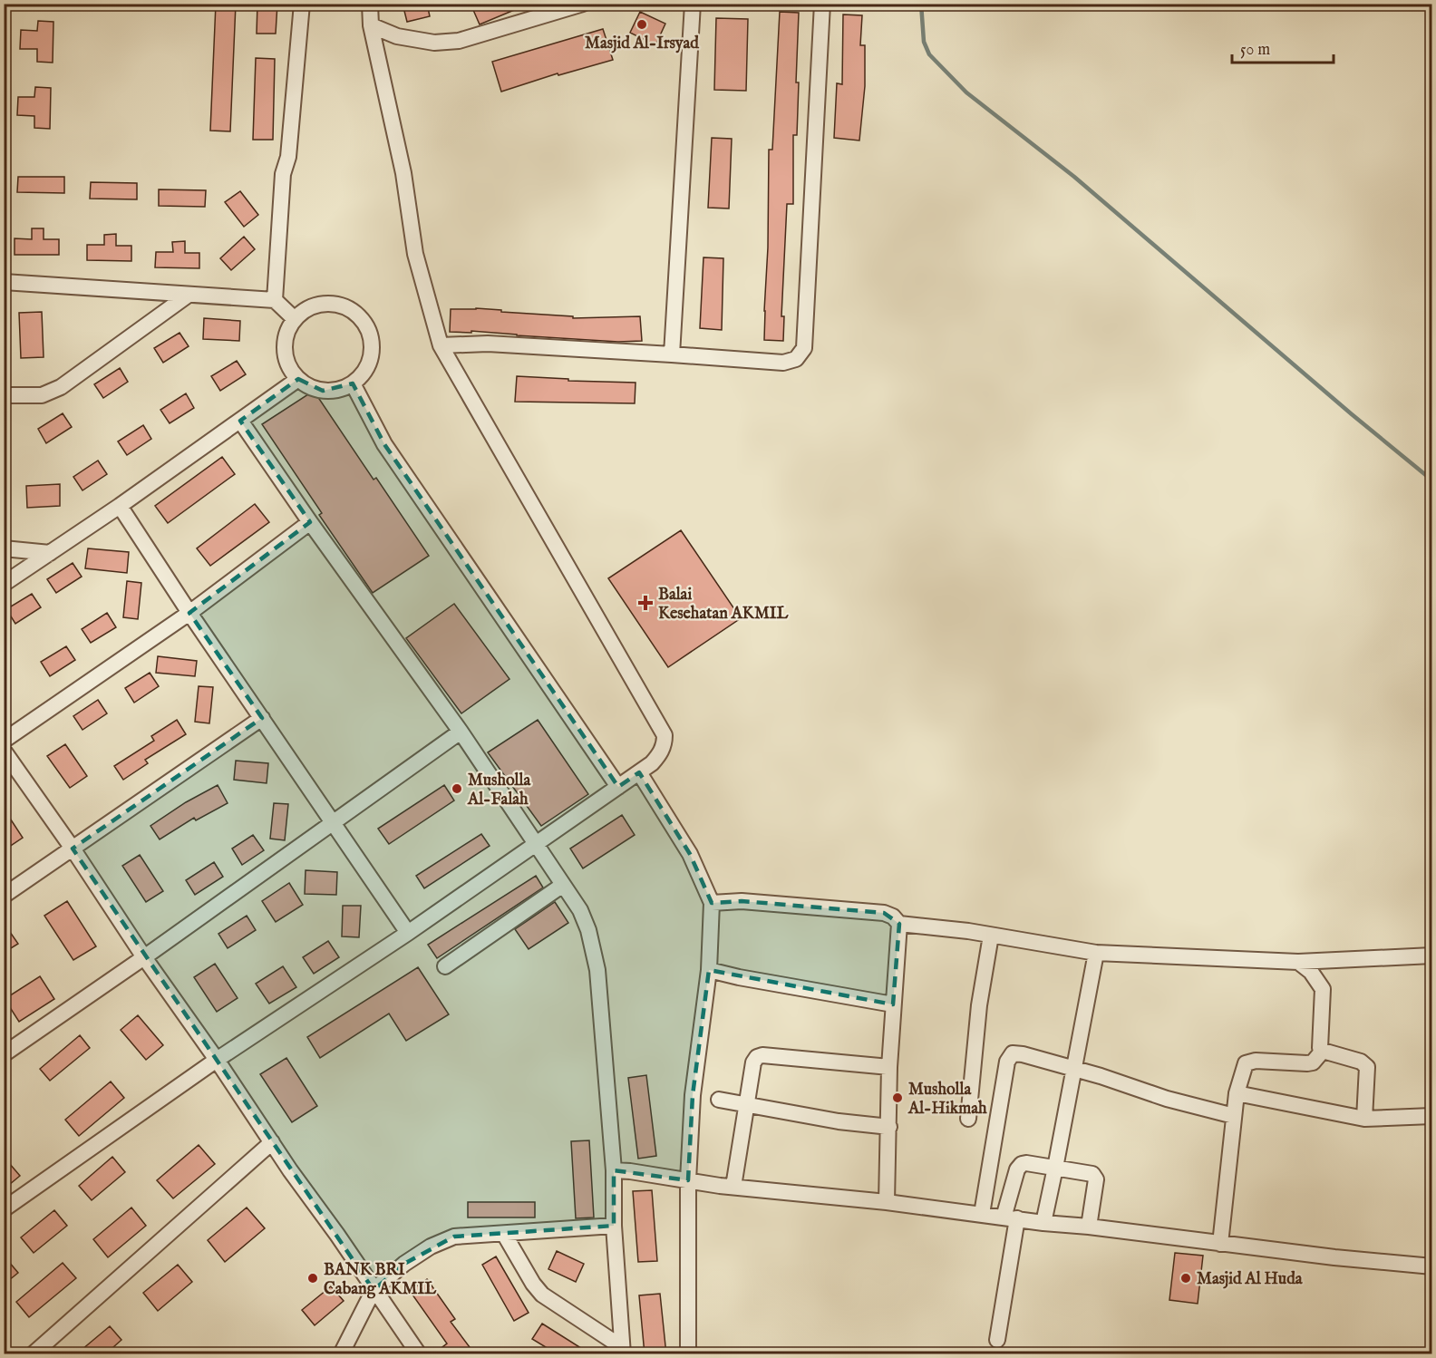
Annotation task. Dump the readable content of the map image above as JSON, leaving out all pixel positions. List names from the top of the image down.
{
  "places": {
    "other": [
      "Masjid Al-Irsyad",
      "Musholla Al-Falah",
      "Musholla Al-Hikmah",
      "BANK BRI Cabang AKMIL",
      "Masjid Al Huda"
    ],
    "health": ["Balai Kesehatan AKMIL"]
  },
  "scale_bar": "50 m"
}
